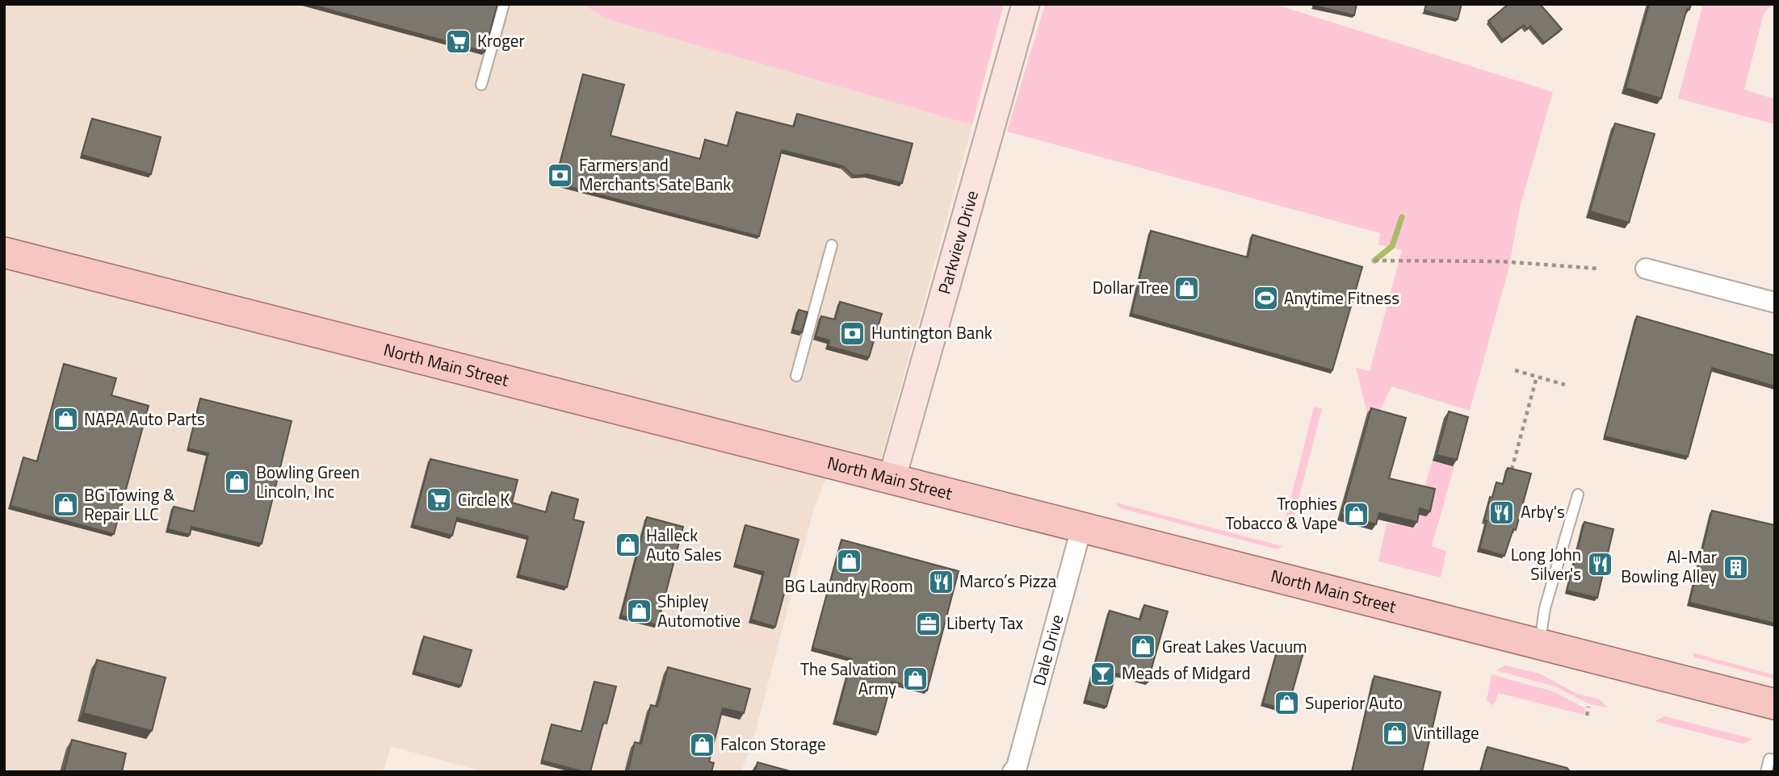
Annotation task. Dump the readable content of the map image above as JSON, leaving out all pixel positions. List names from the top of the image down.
{
  "streets": {
    "main road": ["North Main Street"],
    "street": ["Parkview Drive", "Dale Drive"]
  },
  "crossings": [
    ["Parkview Drive", "North Main Street"],
    ["North Main Street", "Dale Drive"]
  ],
  "places": {
    "supermarket": ["Kroger", "Circle K"],
    "bank": ["Farmers and Merchants Sate Bank", "Huntington Bank"],
    "shop": [
      "Dollar Tree",
      "NAPA Auto Parts",
      "Bowling Green Lincoln, Inc",
      "BG Towing & Repair LLC",
      "Trophies Tobacco & Vape",
      "Halleck Auto Sales",
      "BG Laundry Room",
      "Shipley Automotive",
      "Great Lakes Vacuum",
      "The Salvation Army",
      "Superior Auto",
      "Vintillage",
      "Falcon Storage"
    ],
    "sports": ["Anytime Fitness"],
    "restaurant": ["Arby's", "Long John Silver's", "Marco’s Pizza"],
    "building": ["Al-Mar Bowling Alley"],
    "office": ["Liberty Tax"],
    "bar": ["Meads of Midgard"]
  }
}
